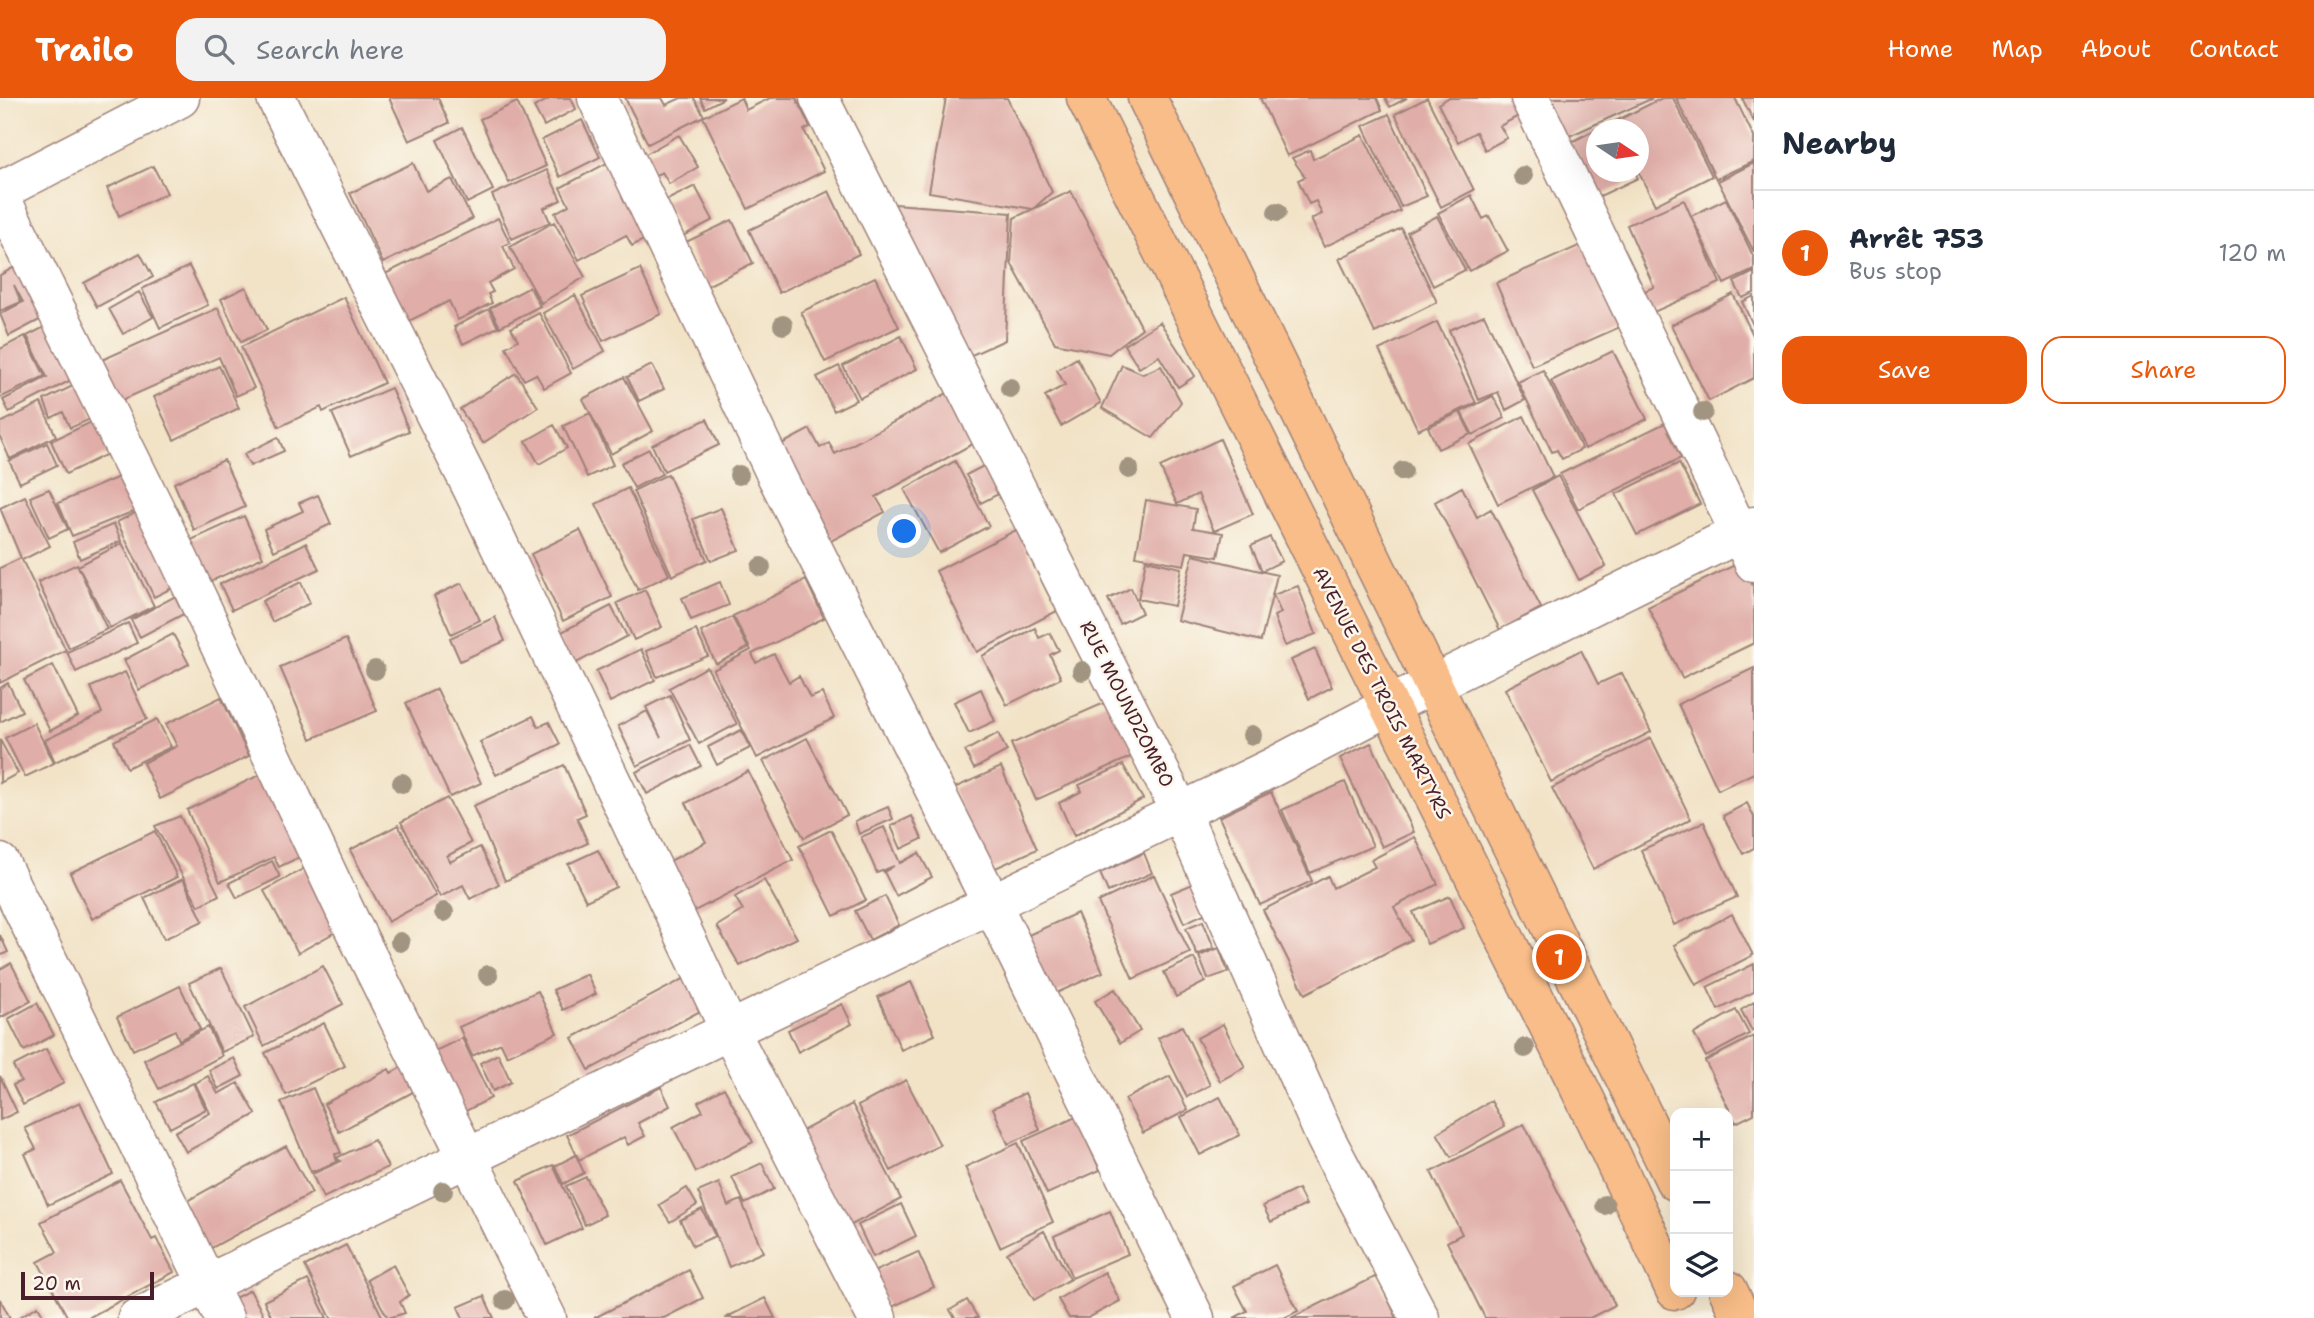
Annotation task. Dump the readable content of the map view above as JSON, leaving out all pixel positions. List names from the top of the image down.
{
  "streets": {
    "main road": ["AVENUE DES TROIS MARTYRS"],
    "street": ["RUE MOUNDZOMBO"]
  },
  "scale_bar": "20 m",
  "north": "right",
  "page": {
    "header": "Trailo",
    "search": "Search here",
    "nav": [
      "Home",
      "Map",
      "About",
      "Contact"
    ],
    "heading": "Nearby",
    "list": [
      {
        "mark": "1",
        "name": "Arrêt 753",
        "note": "Bus stop",
        "value": "120 m"
      }
    ],
    "buttons": ["Save", "Share"],
    "pins": "1",
    "map_buttons": ["+", "−"],
    "scale": "20 m"
  }
}
